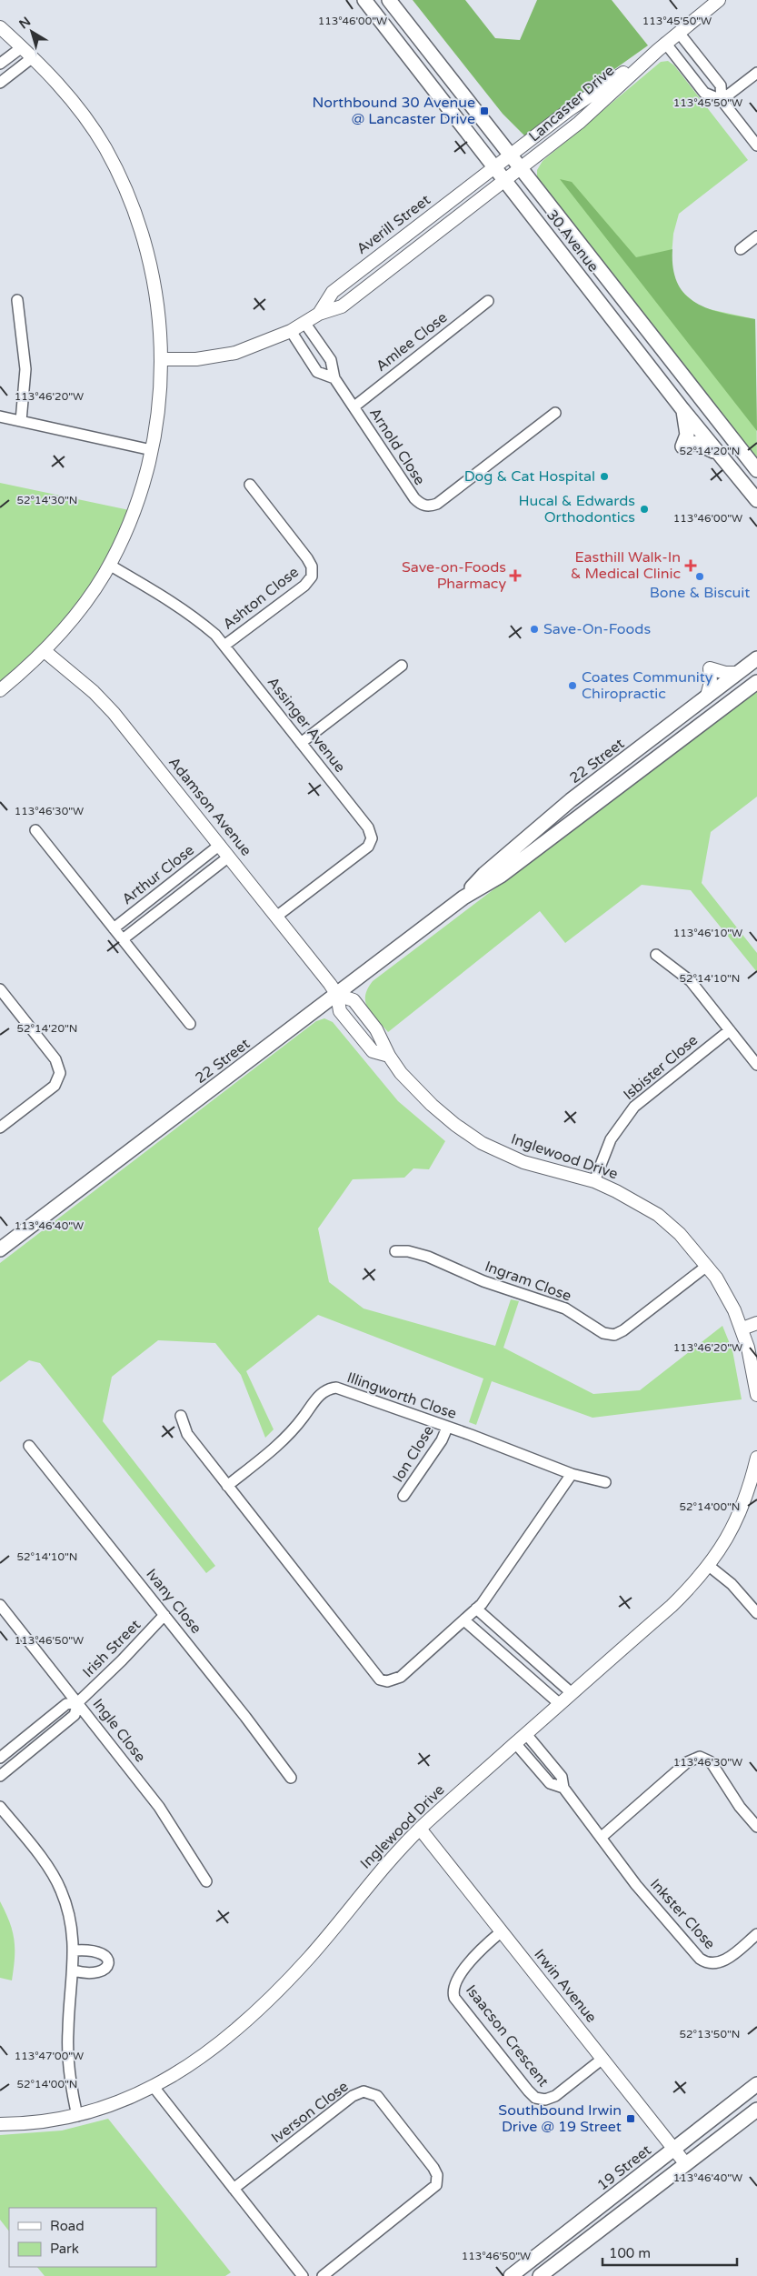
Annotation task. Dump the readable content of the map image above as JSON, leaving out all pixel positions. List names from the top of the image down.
{
  "streets": {
    "main road": ["30 Avenue", "22 Street", "19 Street"],
    "street": [
      "Lancaster Drive",
      "Averill Street",
      "Amlee Close",
      "Arnold Close",
      "Ashton Close",
      "Assinger Avenue",
      "Adamson Avenue",
      "Arthur Close",
      "Isbister Close",
      "Inglewood Drive",
      "Ingram Close",
      "Illingworth Close",
      "Ion Close",
      "Ivany Close",
      "Irish Street",
      "Ingle Close",
      "Inkster Close",
      "Irwin Avenue",
      "Isaacson Crescent",
      "Iverson Close"
    ]
  },
  "crossings": [
    ["Lancaster Drive", "Averill Street"],
    ["Lancaster Drive", "30 Avenue"],
    ["Averill Street", "30 Avenue"],
    ["Averill Street", "Arnold Close"],
    ["Amlee Close", "Arnold Close"],
    ["Ashton Close", "Assinger Avenue"],
    ["Assinger Avenue", "Adamson Avenue"],
    ["22 Street", "Adamson Avenue"],
    ["22 Street", "Inglewood Drive"],
    ["Adamson Avenue", "Arthur Close"],
    ["Adamson Avenue", "Inglewood Drive"],
    ["Isbister Close", "Inglewood Drive"],
    ["Inglewood Drive", "Ingram Close"],
    ["Inglewood Drive", "Inkster Close"],
    ["Inglewood Drive", "Irwin Avenue"],
    ["Illingworth Close", "Ion Close"],
    ["Ivany Close", "Irish Street"],
    ["Irish Street", "Ingle Close"],
    ["Irwin Avenue", "Isaacson Crescent"],
    ["Irwin Avenue", "19 Street"]
  ],
  "places": {
    "transit": ["Northbound 30 Avenue @ Lancaster Drive", "Southbound Irwin Drive @ 19 Street"],
    "other": [
      "Dog & Cat Hospital",
      "Hucal & Edwards Orthodontics",
      "Bone & Biscuit",
      "Save-On-Foods",
      "Coates Community Chiropractic"
    ],
    "health": ["Easthill Walk-In & Medical Clinic", "Save-on-Foods Pharmacy"]
  },
  "legend": ["Road", "Park"],
  "scale_bar": "100 m",
  "north": "top left",
  "coordinates": [
    "113°45'50\"W",
    "113°46'00\"W",
    "113°46'20\"W",
    "52°14'20\"N",
    "52°14'30\"N",
    "113°46'30\"W",
    "113°46'10\"W",
    "52°14'10\"N",
    "113°46'40\"W",
    "52°14'00\"N",
    "113°46'50\"W",
    "52°13'50\"N",
    "113°47'00\"W"
  ]
}
